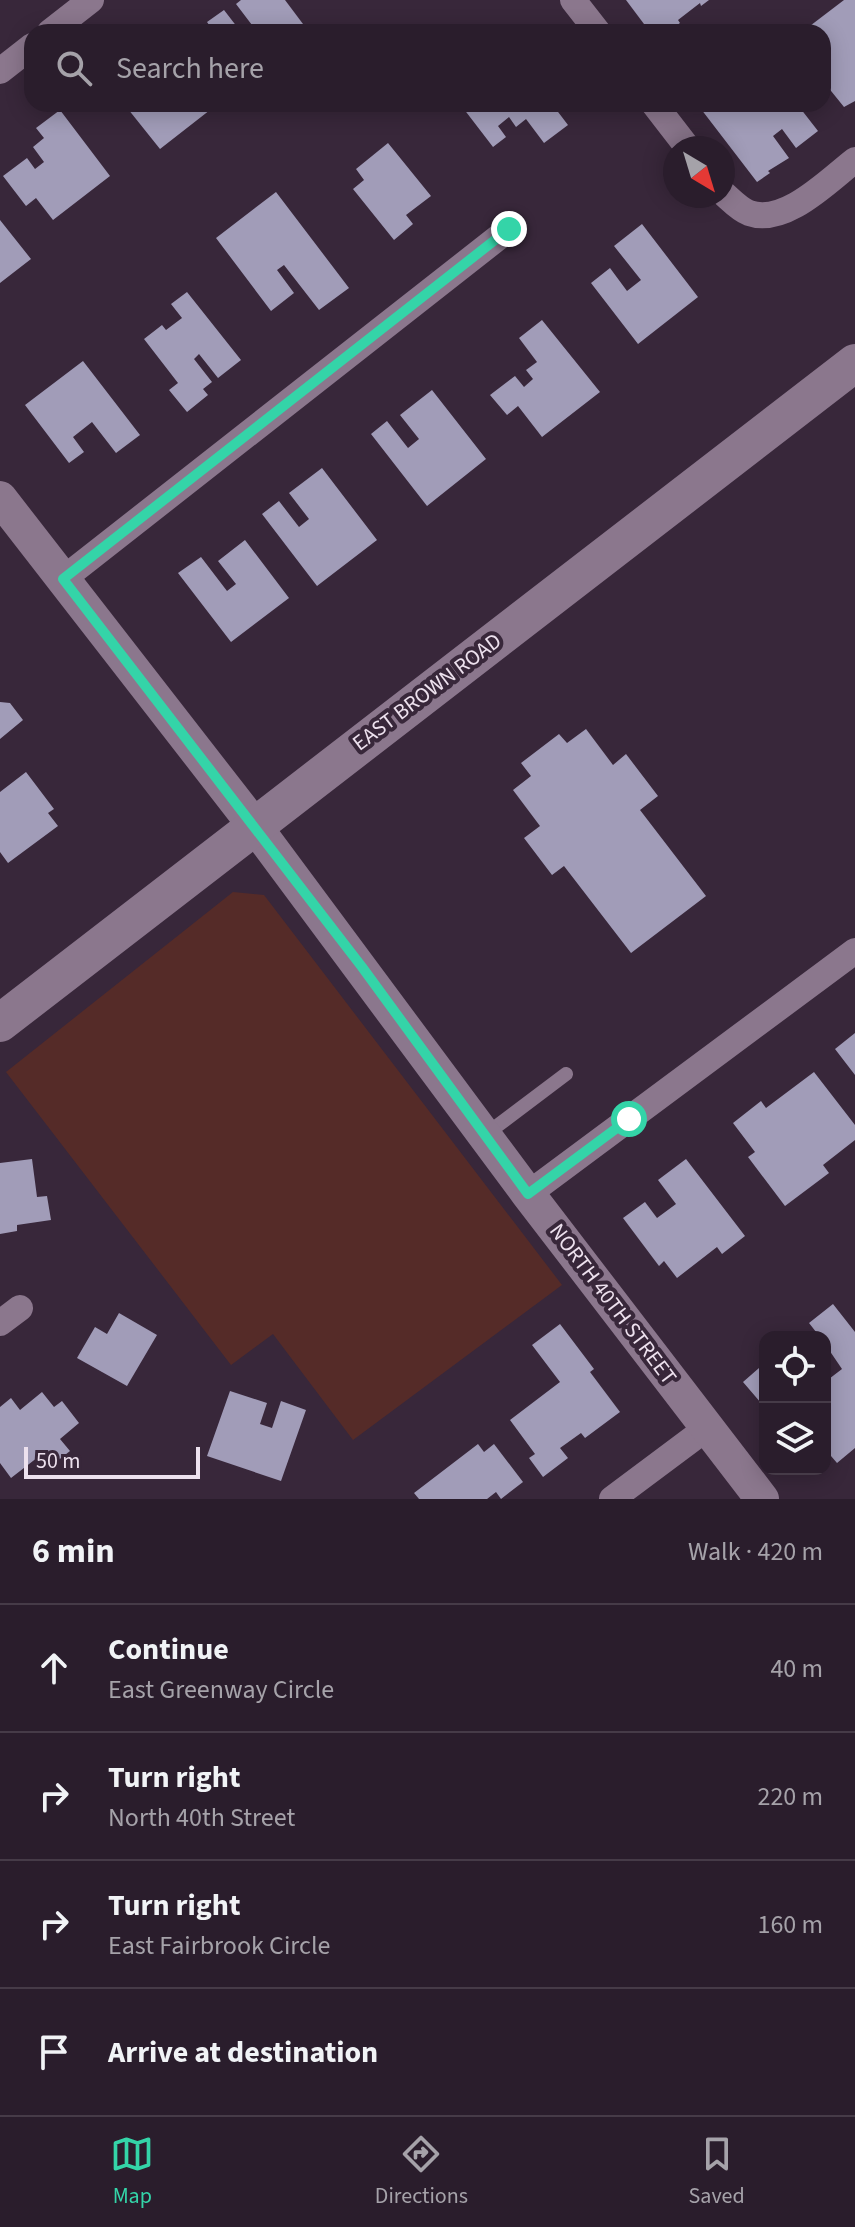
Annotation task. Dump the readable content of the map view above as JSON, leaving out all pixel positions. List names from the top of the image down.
{
  "streets": {
    "main road": ["EAST BROWN ROAD"],
    "street": ["NORTH 40TH STREET"]
  },
  "crossings": [
    ["EAST BROWN ROAD", "NORTH 40TH STREET"]
  ],
  "scale_bar": "50 m",
  "north": "bottom right",
  "page": {
    "search": "Search here",
    "scale": "50 m",
    "heading": ["6 min", "Walk · 420 m"],
    "list": [
      ["Continue", "East Greenway Circle", "40 m"],
      ["Turn right", "North 40th Street", "220 m"],
      ["Turn right", "East Fairbrook Circle", "160 m"],
      "Arrive at destination"
    ],
    "nav": ["Map", "Directions", "Saved"]
  }
}
